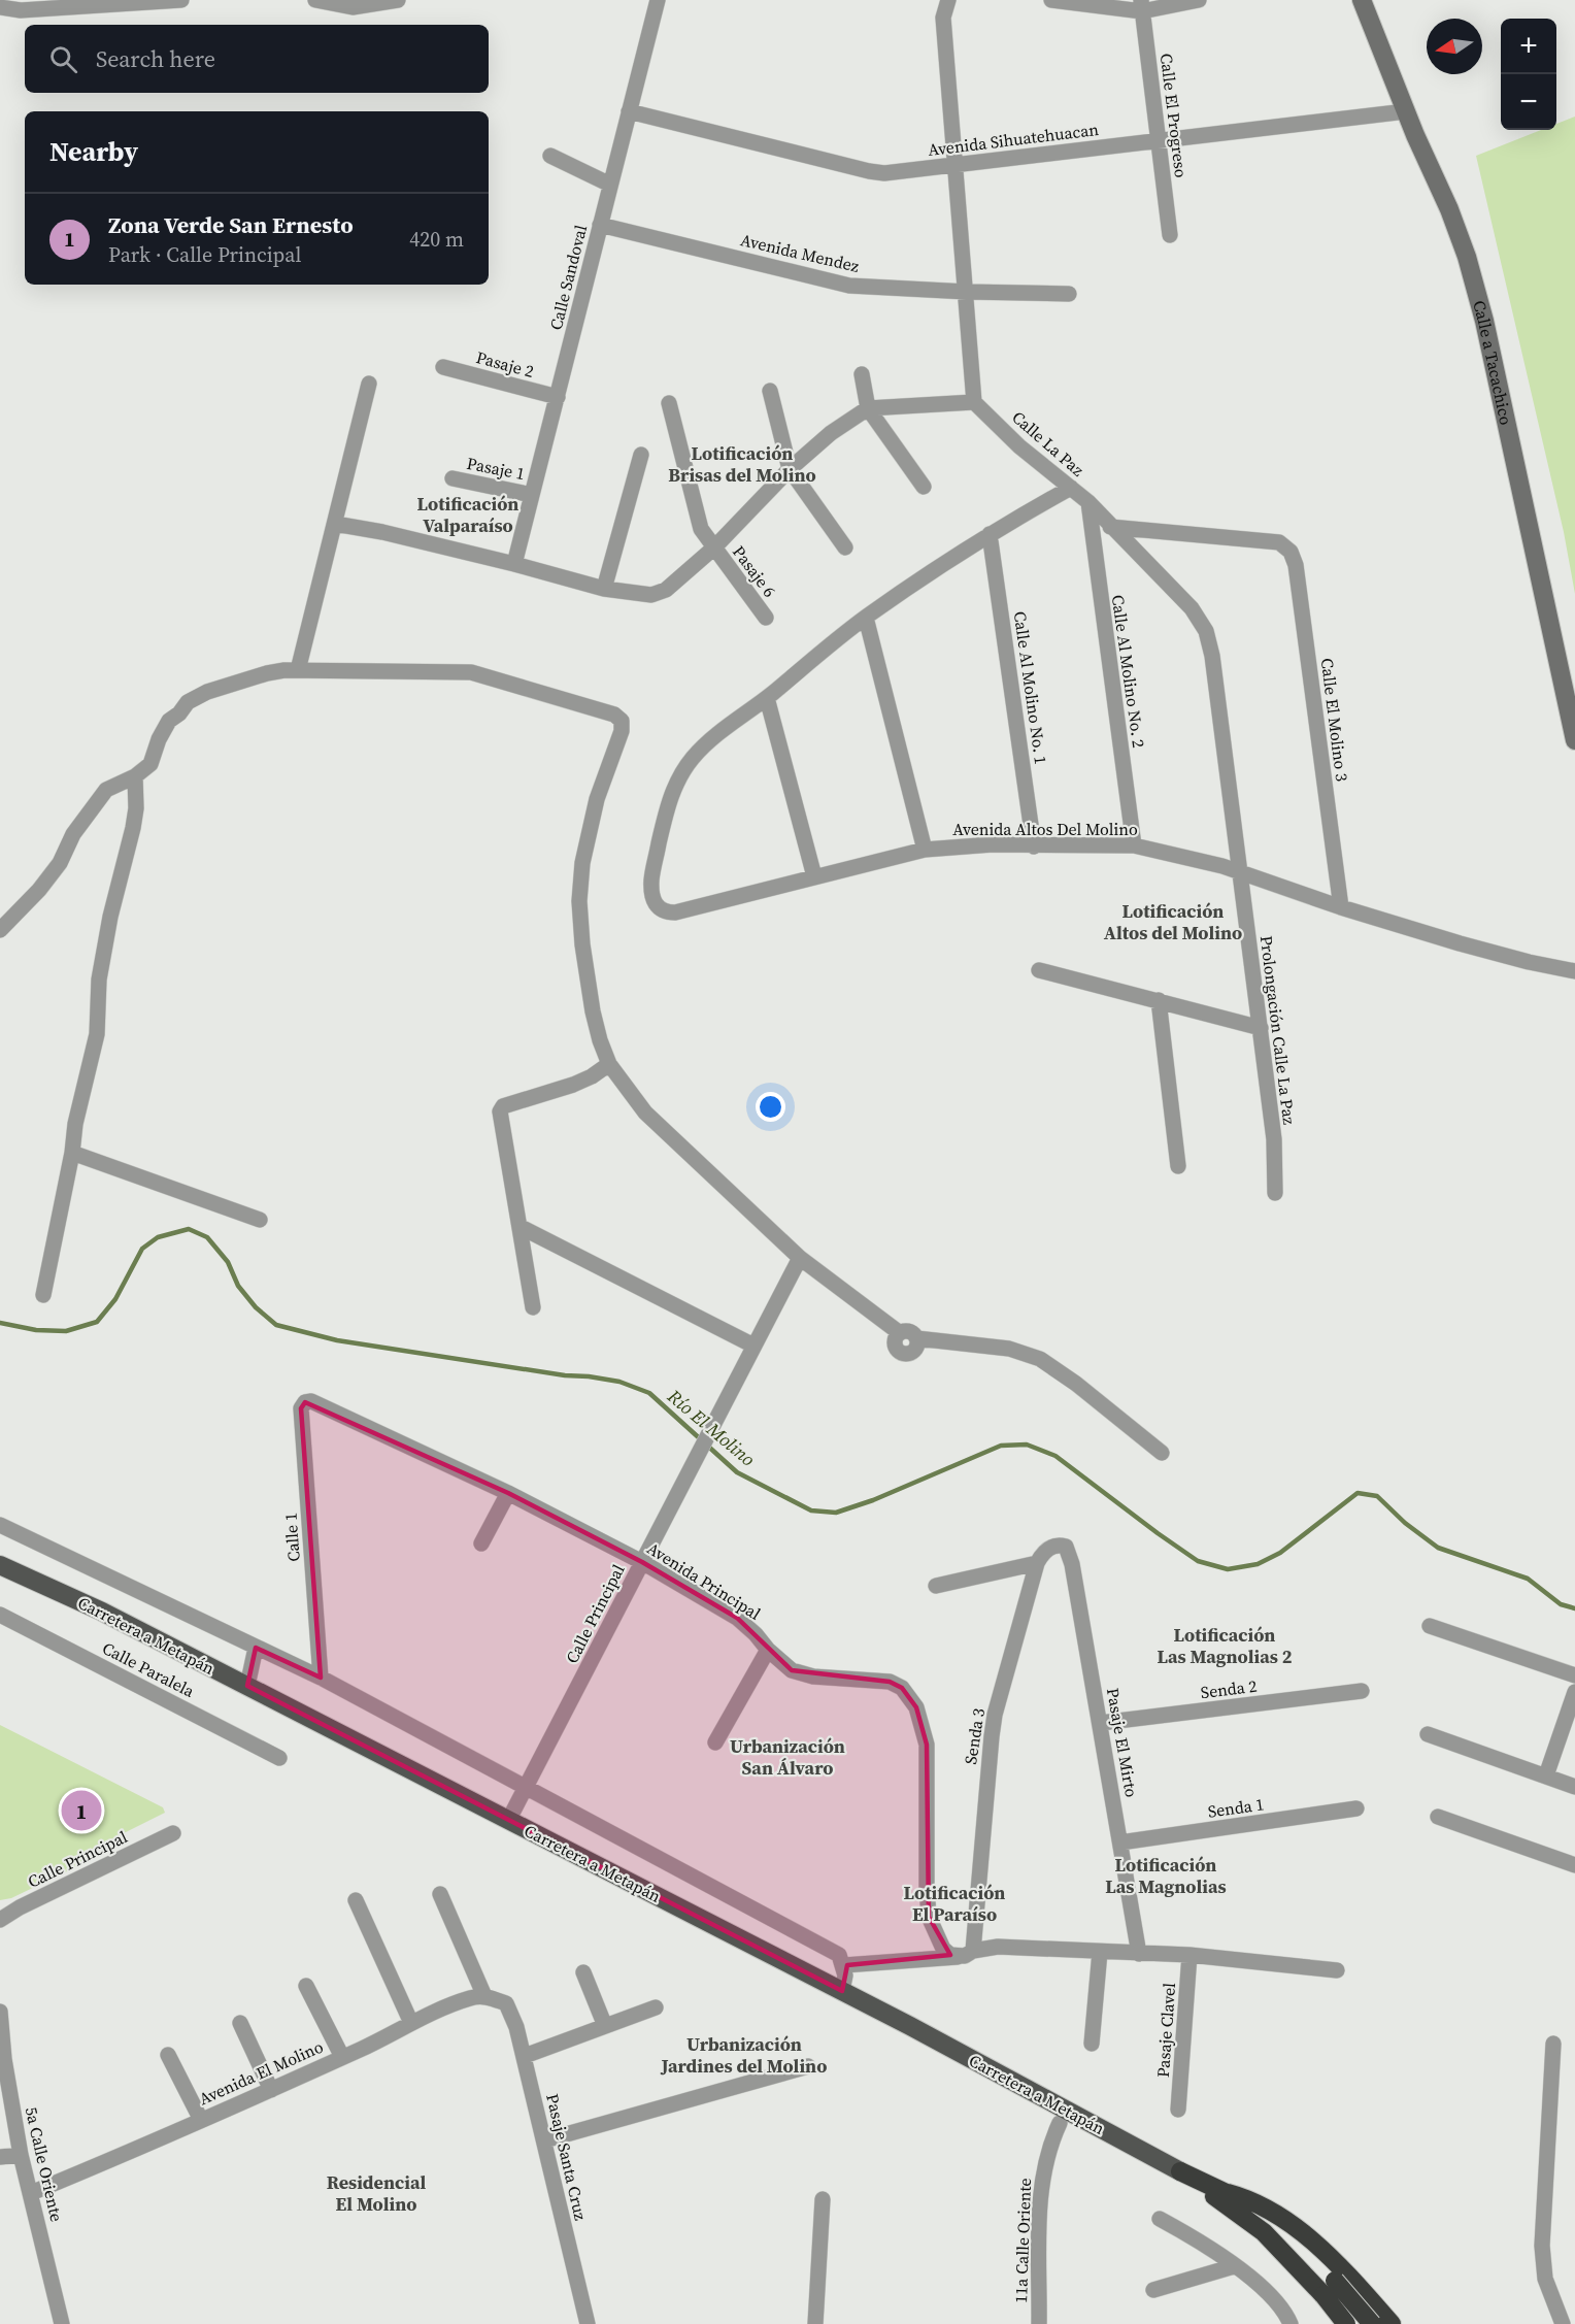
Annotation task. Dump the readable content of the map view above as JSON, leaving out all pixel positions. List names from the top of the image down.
{
  "streets": {
    "main road": ["Calle a Tacachico", "Carretera a Metapán"],
    "street": [
      "Calle El Progreso",
      "Avenida Sihuatehuacan",
      "Avenida Mendez",
      "Calle Sandoval",
      "Pasaje 2",
      "Calle La Paz",
      "Pasaje 1",
      "Pasaje 6",
      "Calle Al Molino No. 2",
      "Calle Al Molino No. 1",
      "Calle El Molino 3",
      "Avenida Altos Del Molino",
      "Prolongación Calle La Paz",
      "Calle 1",
      "Avenida Principal",
      "Calle Principal",
      "Calle Paralela",
      "Senda 2",
      "Senda 3",
      "Pasaje El Mirto",
      "Senda 1",
      "Pasaje Clavel",
      "Avenida El Molino",
      "Pasaje Santa Cruz",
      "5a Calle Oriente",
      "11a Calle Oriente"
    ]
  },
  "crossings": [
    ["Calle El Progreso", "Avenida Sihuatehuacan"],
    ["Avenida Sihuatehuacan", "Calle Sandoval"],
    ["Avenida Sihuatehuacan", "Calle a Tacachico"],
    ["Avenida Mendez", "Calle Sandoval"],
    ["Calle Sandoval", "Pasaje 2"],
    ["Calle Sandoval", "Pasaje 1"],
    ["Calle La Paz", "Calle Al Molino No. 2"],
    ["Calle La Paz", "Calle El Molino 3"],
    ["Calle La Paz", "Avenida Altos Del Molino"],
    ["Calle La Paz", "Prolongación Calle La Paz"],
    ["Calle Al Molino No. 2", "Avenida Altos Del Molino"],
    ["Calle Al Molino No. 1", "Avenida Altos Del Molino"],
    ["Calle El Molino 3", "Avenida Altos Del Molino"],
    ["Avenida Altos Del Molino", "Prolongación Calle La Paz"],
    ["Calle 1", "Avenida Principal"],
    ["Avenida Principal", "Calle Principal"],
    ["Calle Principal", "Carretera a Metapán"],
    ["Carretera a Metapán", "11a Calle Oriente"],
    ["Senda 2", "Pasaje El Mirto"],
    ["Senda 3", "Pasaje El Mirto"],
    ["Pasaje El Mirto", "Senda 1"],
    ["Avenida El Molino", "Pasaje Santa Cruz"],
    ["Avenida El Molino", "5a Calle Oriente"]
  ],
  "districts": [
    "Lotificación Brisas del Molino",
    "Lotificación Valparaíso",
    "Lotificación Altos del Molino",
    "Lotificación Las Magnolias 2",
    "Urbanización San Álvaro",
    "Lotificación Las Magnolias",
    "Lotificación El Paraíso",
    "Urbanización Jardines del Molino",
    "Residencial El Molino"
  ],
  "water": ["Río El Molino"],
  "north": "left",
  "page": {
    "map_buttons": ["+", "−"],
    "search": "Search here",
    "heading": "Nearby",
    "list": [
      {
        "mark": "1",
        "name": "Zona Verde San Ernesto",
        "note": "Park · Calle Principal",
        "value": "420 m"
      }
    ],
    "pins": "1"
  }
}
